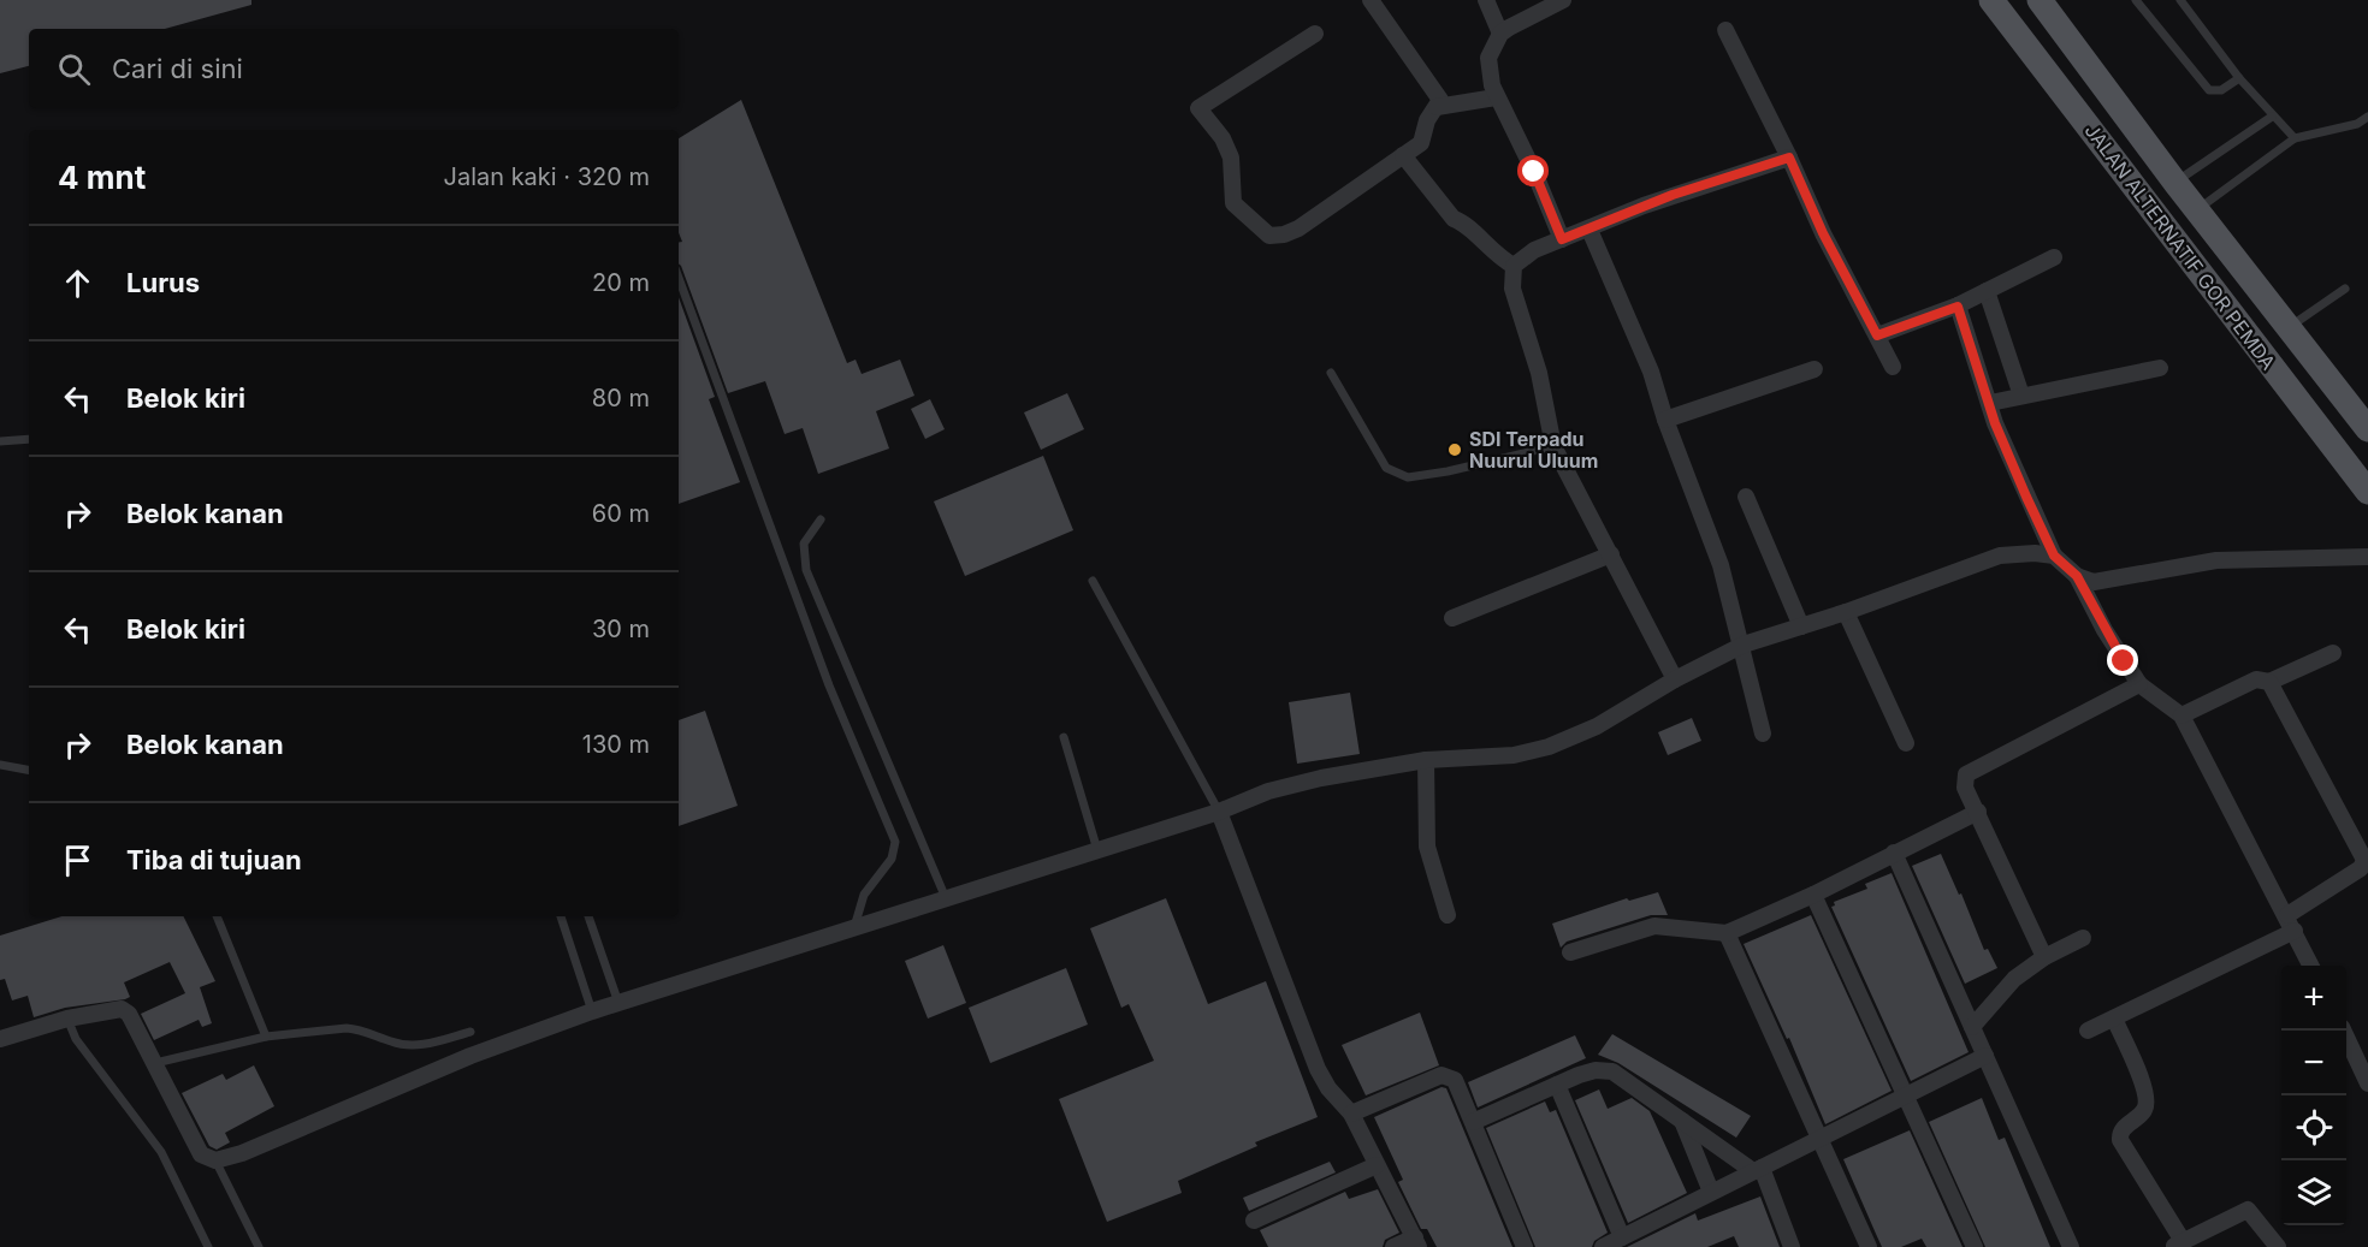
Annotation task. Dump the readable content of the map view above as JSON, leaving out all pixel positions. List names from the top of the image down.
{
  "streets": {
    "main road": ["JALAN ALTERNATIF GOR PEMDA"]
  },
  "places": ["SDI Terpadu Nuurul Uluum"],
  "page": {
    "search": "Cari di sini",
    "heading": ["4 mnt", "Jalan kaki · 320 m"],
    "list": [
      ["Lurus", "20 m"],
      ["Belok kiri", "80 m"],
      ["Belok kanan", "60 m"],
      ["Belok kiri", "30 m"],
      ["Belok kanan", "130 m"],
      "Tiba di tujuan"
    ],
    "map_buttons": ["+", "−"]
  }
}
